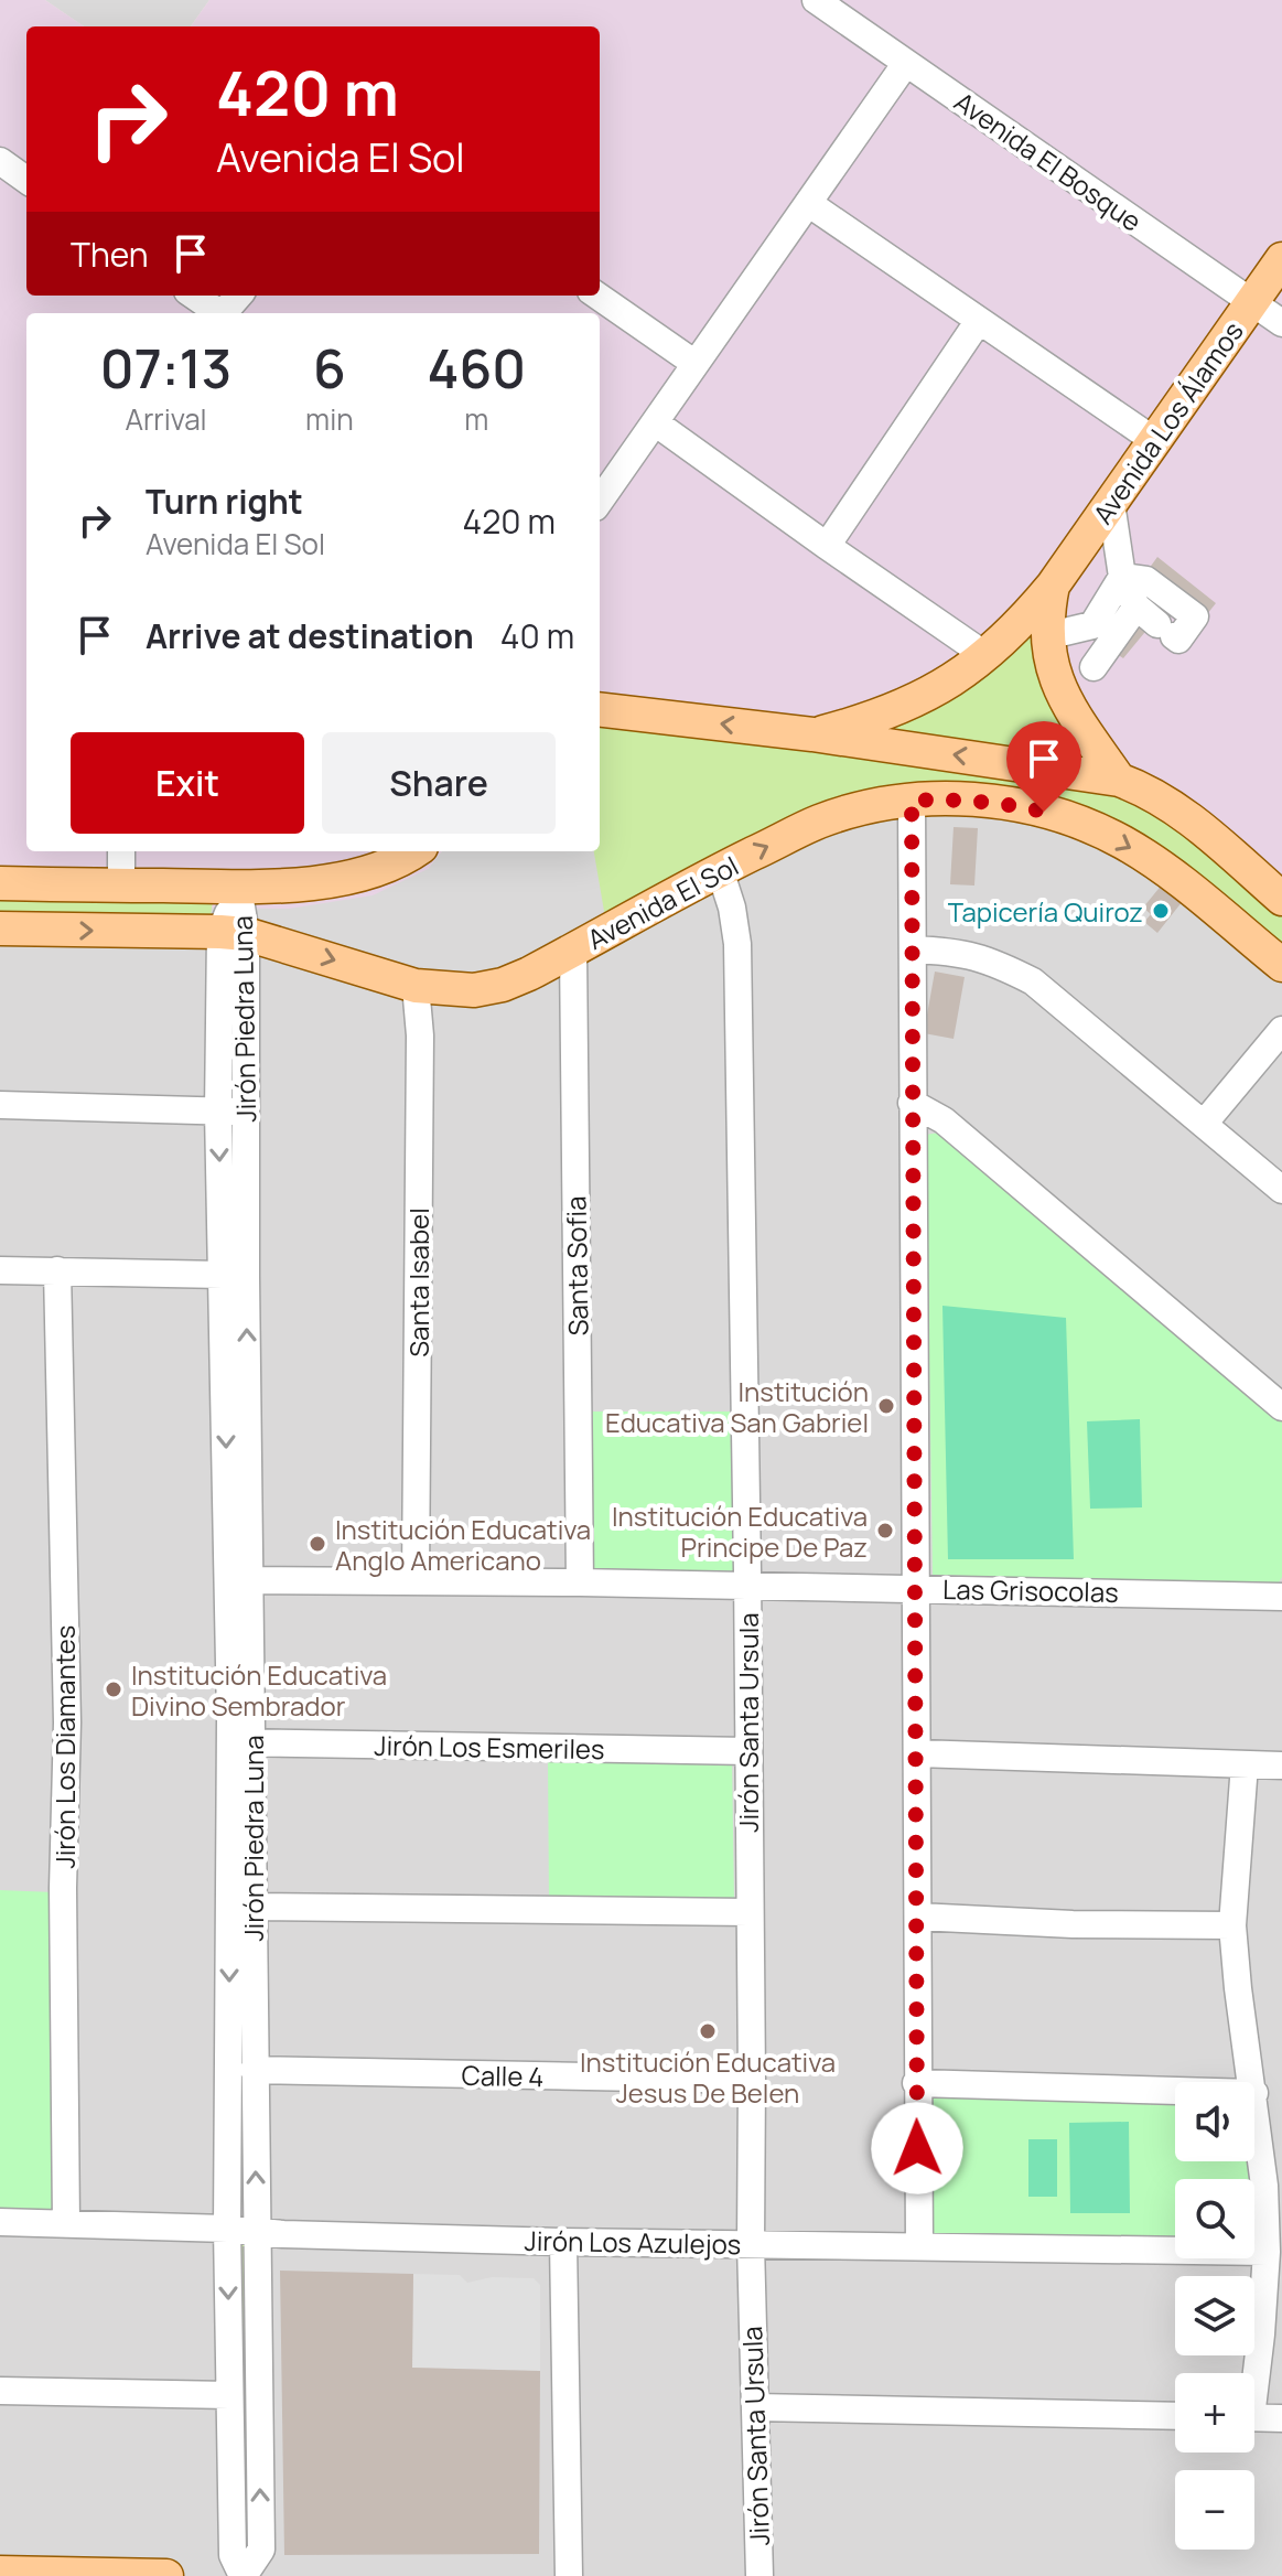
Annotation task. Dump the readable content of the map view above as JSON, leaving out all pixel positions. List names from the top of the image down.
{
  "streets": {
    "main road": ["Avenida Los Álamos", "Avenida El Sol"],
    "street": [
      "Avenida El Bosque",
      "Jirón Piedra Luna",
      "Santa Sofia",
      "Santa Isabel",
      "Las Grisocolas",
      "Jirón Santa Ursula",
      "Jirón Los Diamantes",
      "Jirón Los Esmeriles",
      "Calle 4",
      "Jirón Los Azulejos"
    ]
  },
  "crossings": [
    ["Avenida El Bosque", "Avenida Los Álamos"],
    ["Avenida El Sol", "Jirón Piedra Luna"],
    ["Avenida El Sol", "Santa Sofia"],
    ["Avenida El Sol", "Santa Isabel"],
    ["Avenida El Sol", "Jirón Santa Ursula"],
    ["Jirón Piedra Luna", "Las Grisocolas"],
    ["Jirón Piedra Luna", "Jirón Los Esmeriles"],
    ["Jirón Piedra Luna", "Calle 4"],
    ["Jirón Piedra Luna", "Jirón Los Azulejos"],
    ["Santa Sofia", "Las Grisocolas"],
    ["Santa Isabel", "Las Grisocolas"],
    ["Las Grisocolas", "Jirón Santa Ursula"],
    ["Jirón Santa Ursula", "Jirón Los Esmeriles"],
    ["Jirón Santa Ursula", "Calle 4"],
    ["Jirón Santa Ursula", "Jirón Los Azulejos"],
    ["Jirón Los Diamantes", "Jirón Los Azulejos"]
  ],
  "places": [
    "Tapicería Quiroz",
    "Institución Educativa San Gabriel",
    "Institución Educativa Principe De Paz",
    "Institución Educativa Anglo Americano",
    "Institución Educativa Divino Sembrador",
    "Institución Educativa Jesus De Belen"
  ],
  "page": {
    "turn": ["420 m", "Avenida El Sol"],
    "then": "Then",
    "eta": [
      "07:13",
      "Arrival",
      "6",
      "min",
      "460",
      "m"
    ],
    "list": [
      {
        "name": "Turn right",
        "note": "Avenida El Sol",
        "value": "420 m"
      },
      {
        "name": "Arrive at destination",
        "value": "40 m"
      }
    ],
    "buttons": ["Exit", "Share"],
    "map_buttons": ["+", "−"]
  }
}
